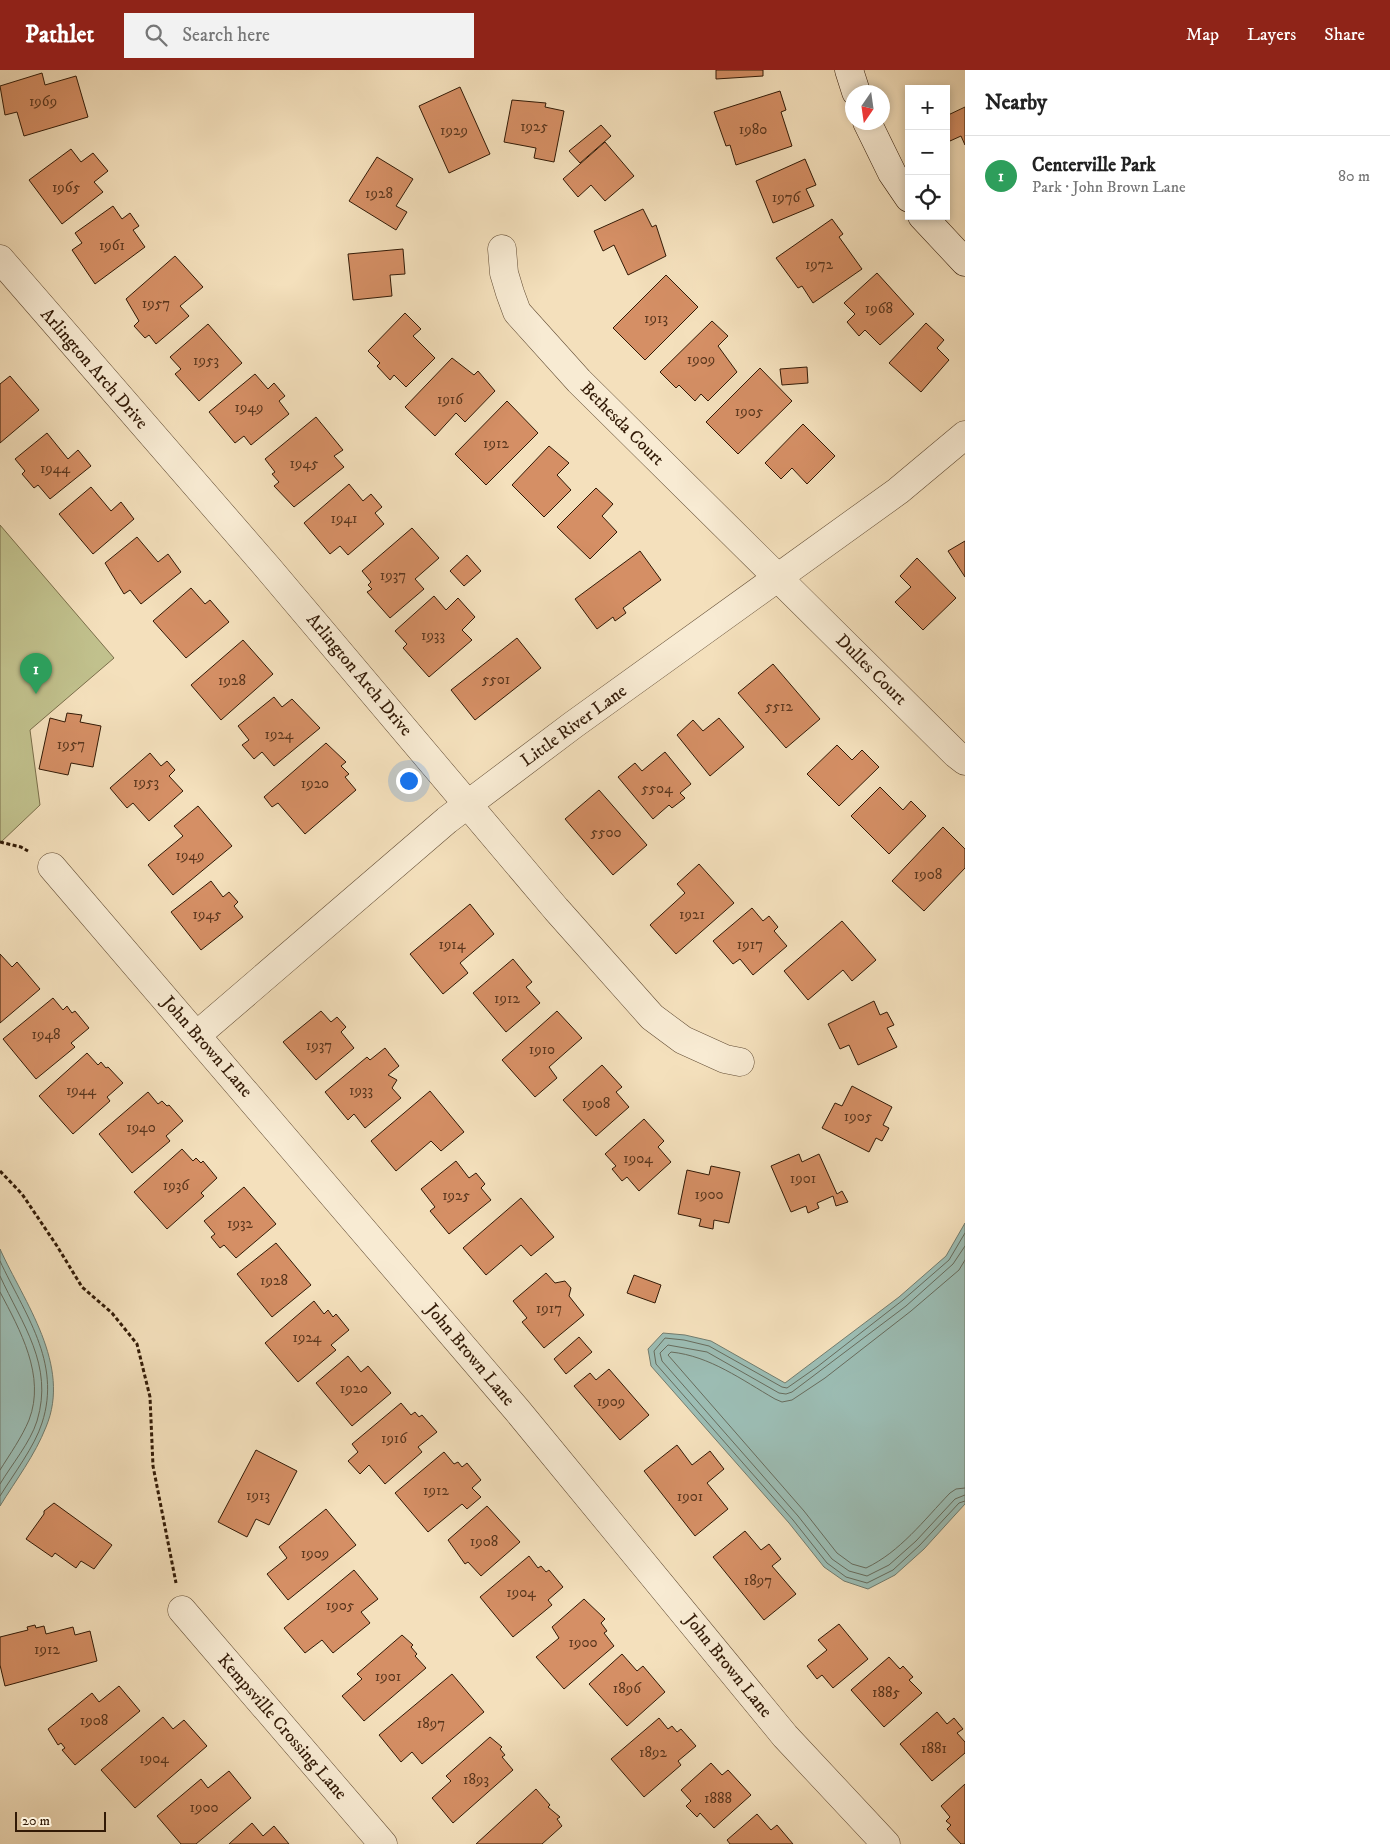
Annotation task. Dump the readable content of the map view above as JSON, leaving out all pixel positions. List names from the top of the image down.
{
  "streets": {
    "street": [
      "Arlington Arch Drive",
      "Bethesda Court",
      "Dulles Court",
      "Little River Lane",
      "John Brown Lane",
      "Kempsville Crossing Lane"
    ]
  },
  "crossings": [
    ["Arlington Arch Drive", "Little River Lane"],
    ["Bethesda Court", "Dulles Court"],
    ["Bethesda Court", "Little River Lane"],
    ["Dulles Court", "Little River Lane"],
    ["Little River Lane", "John Brown Lane"]
  ],
  "house_numbers": [
    "1969",
    "1925",
    "1980",
    "1929",
    "1965",
    "1928",
    "1976",
    "1961",
    "1972",
    "1957",
    "1968",
    "1913",
    "1909",
    "1953",
    "1916",
    "1949",
    "1905",
    "1912",
    "1945",
    "1944",
    "1941",
    "1937",
    "1933",
    "5501",
    "1928",
    "5512",
    "1924",
    "1957",
    "1953",
    "1920",
    "5504",
    "5500",
    "1949",
    "1908",
    "1945",
    "1921",
    "1914",
    "1917",
    "1912",
    "1948",
    "1937",
    "1910",
    "1944",
    "1933",
    "1908",
    "1905",
    "1940",
    "1904",
    "1901",
    "1936",
    "1900",
    "1925",
    "1932",
    "1928",
    "1917",
    "1924",
    "1920",
    "1909",
    "1916",
    "1912",
    "1913",
    "1901",
    "1908",
    "1909",
    "1897",
    "1904",
    "1905",
    "1900",
    "1912",
    "1901",
    "1896",
    "1885",
    "1908",
    "1897",
    "1881",
    "1892",
    "1904",
    "1893",
    "1888",
    "1900"
  ],
  "scale_bar": "20 m",
  "north": "bottom",
  "page": {
    "header": "Pathlet",
    "search": "Search here",
    "nav": ["Map", "Layers", "Share"],
    "heading": "Nearby",
    "map_buttons": ["+", "−"],
    "list": [
      {
        "mark": "1",
        "name": "Centerville Park",
        "note": "Park · John Brown Lane",
        "value": "80 m"
      }
    ],
    "pins": "1",
    "scale": "20 m"
  }
}
